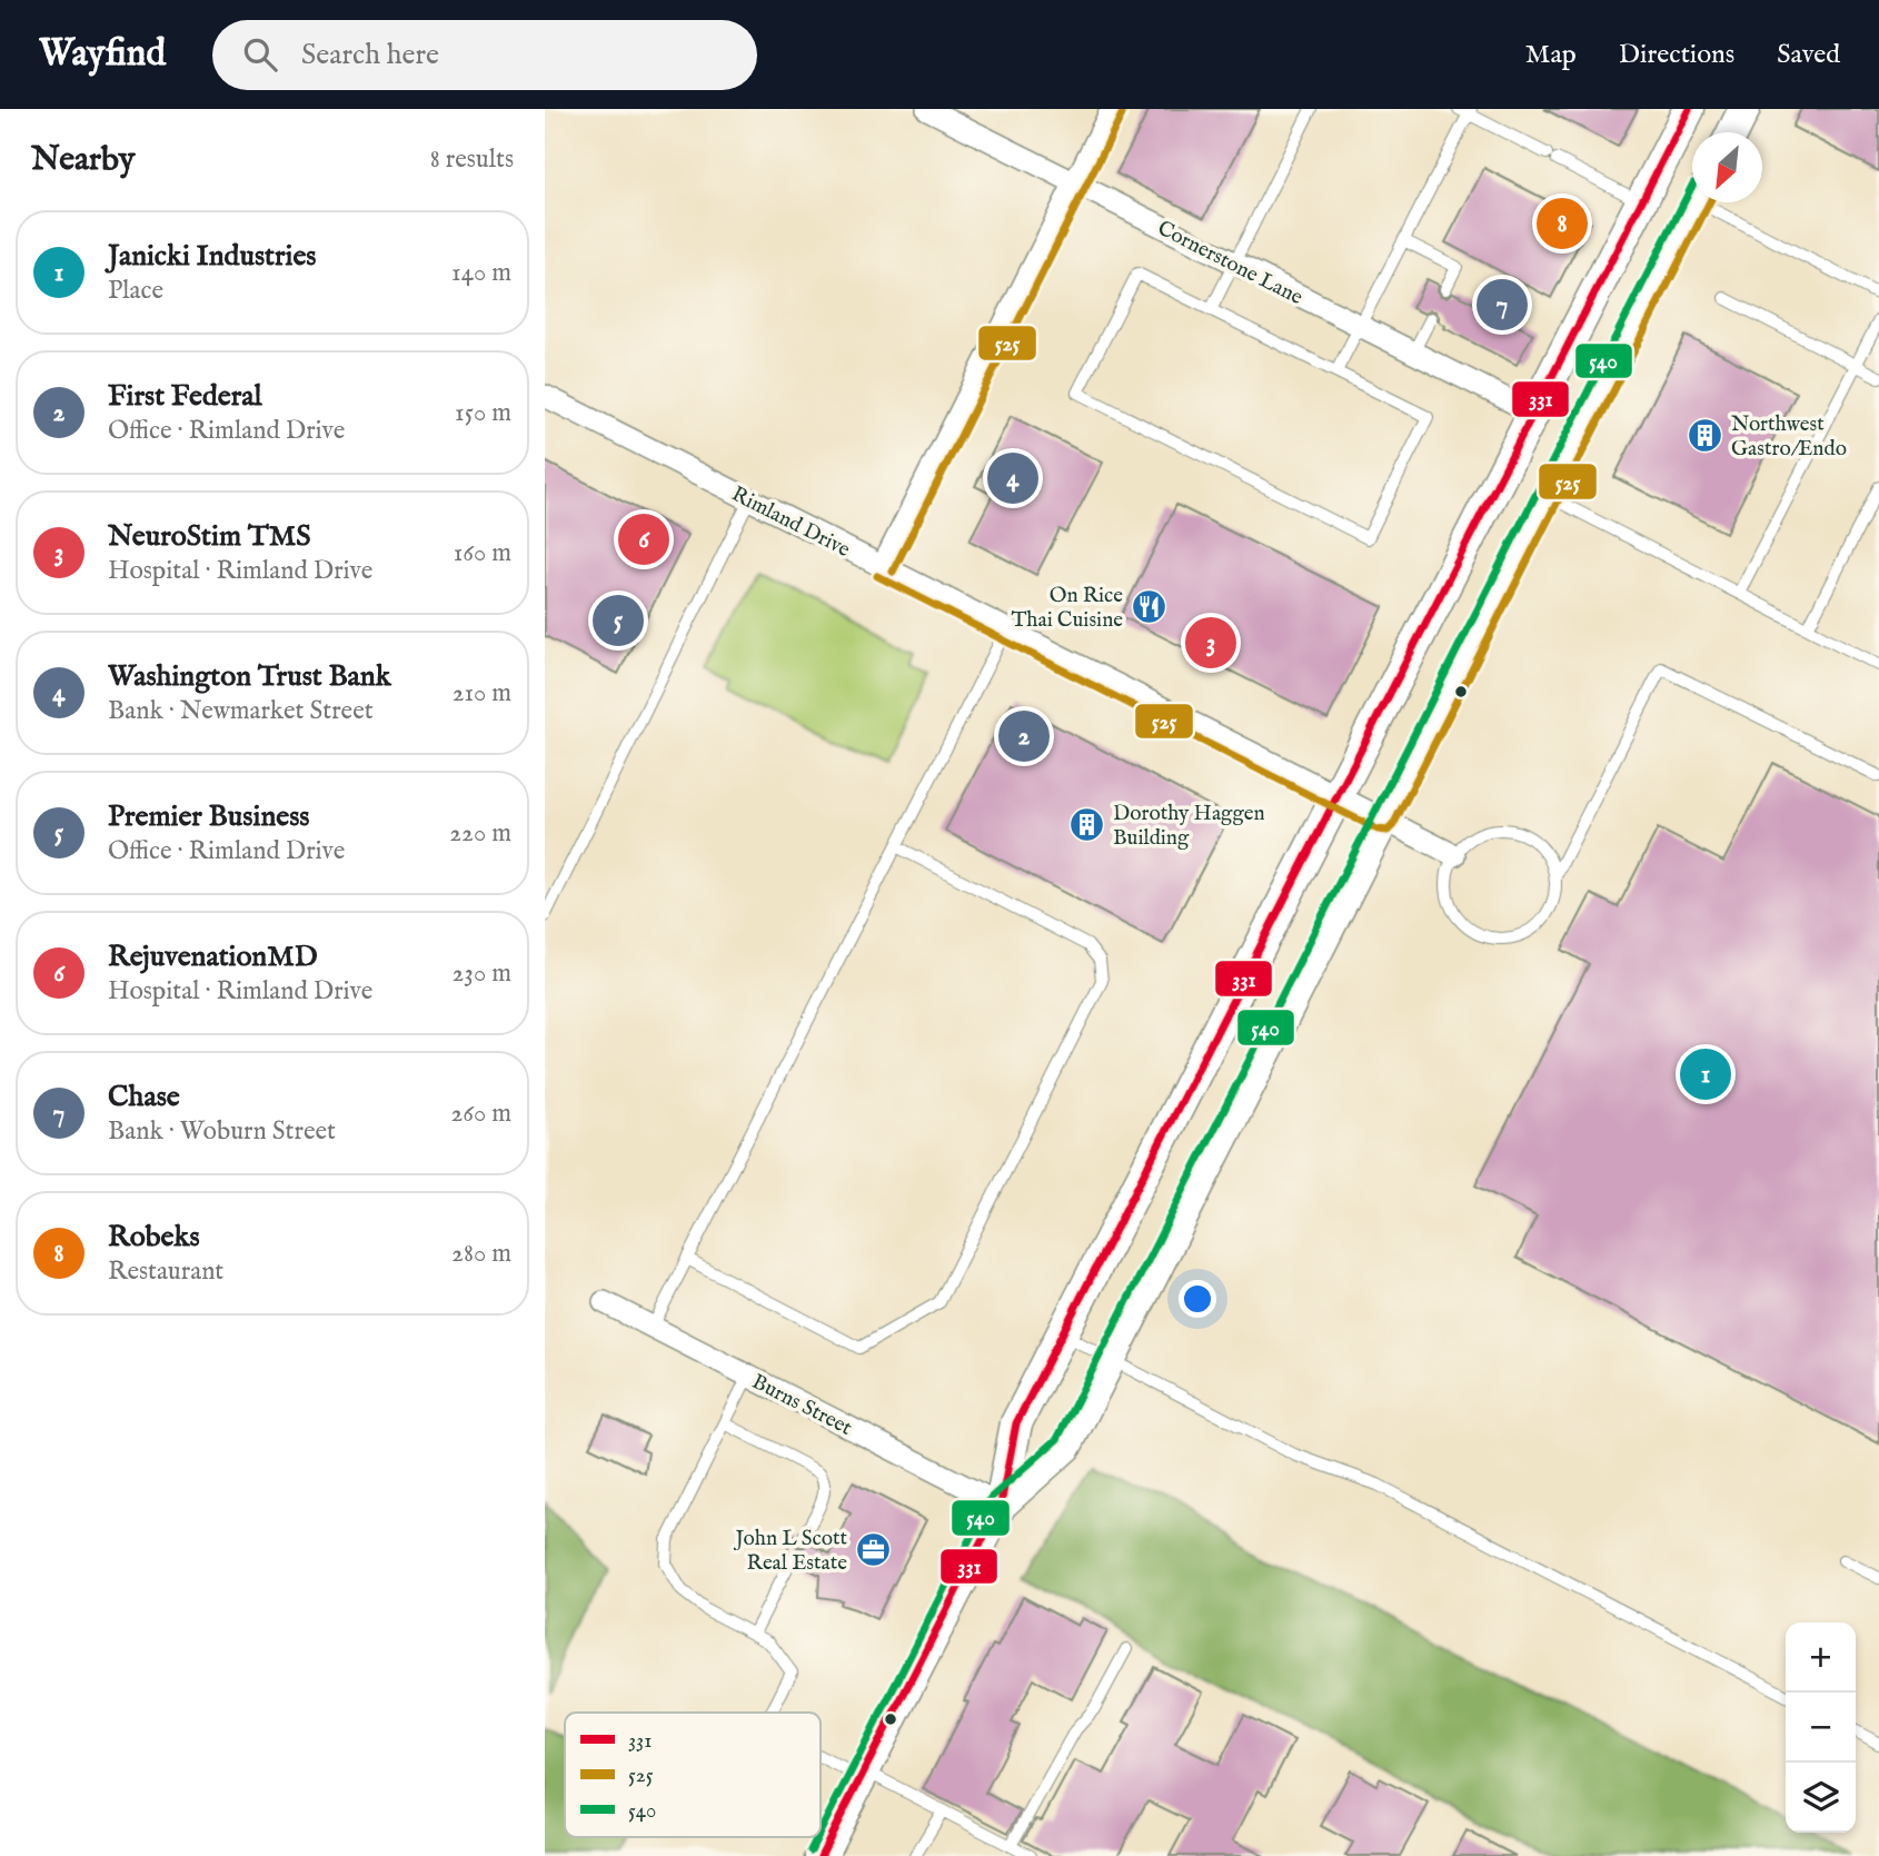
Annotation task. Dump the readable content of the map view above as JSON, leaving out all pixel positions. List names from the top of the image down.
{
  "streets": {
    "street": ["Cornerstone Lane", "Rimland Drive", "Burns Street"]
  },
  "places": {
    "building": ["Northwest Gastro/Endo", "Dorothy Haggen Building"],
    "restaurant": ["On Rice Thai Cuisine"],
    "office": ["John L Scott Real Estate"]
  },
  "lines": ["transit line 331", "transit line 525", "transit line 540"],
  "legend": ["331", "525", "540"],
  "north": "bottom left",
  "page": {
    "header": "Wayfind",
    "search": "Search here",
    "nav": ["Map", "Directions", "Saved"],
    "heading": ["Nearby", "8 results"],
    "pins": [
      "8",
      "7",
      "4",
      "6",
      "5",
      "3",
      "2",
      "1"
    ],
    "list": [
      {
        "mark": "1",
        "name": "Janicki Industries",
        "note": "Place",
        "value": "140 m"
      },
      {
        "mark": "2",
        "name": "First Federal",
        "note": "Office · Rimland Drive",
        "value": "150 m"
      },
      {
        "mark": "3",
        "name": "NeuroStim TMS",
        "note": "Hospital · Rimland Drive",
        "value": "160 m"
      },
      {
        "mark": "4",
        "name": "Washington Trust Bank",
        "note": "Bank · Newmarket Street",
        "value": "210 m"
      },
      {
        "mark": "5",
        "name": "Premier Business",
        "note": "Office · Rimland Drive",
        "value": "220 m"
      },
      {
        "mark": "6",
        "name": "RejuvenationMD",
        "note": "Hospital · Rimland Drive",
        "value": "230 m"
      },
      {
        "mark": "7",
        "name": "Chase",
        "note": "Bank · Woburn Street",
        "value": "260 m"
      },
      {
        "mark": "8",
        "name": "Robeks",
        "note": "Restaurant",
        "value": "280 m"
      }
    ],
    "map_buttons": ["+", "−"]
  }
}
